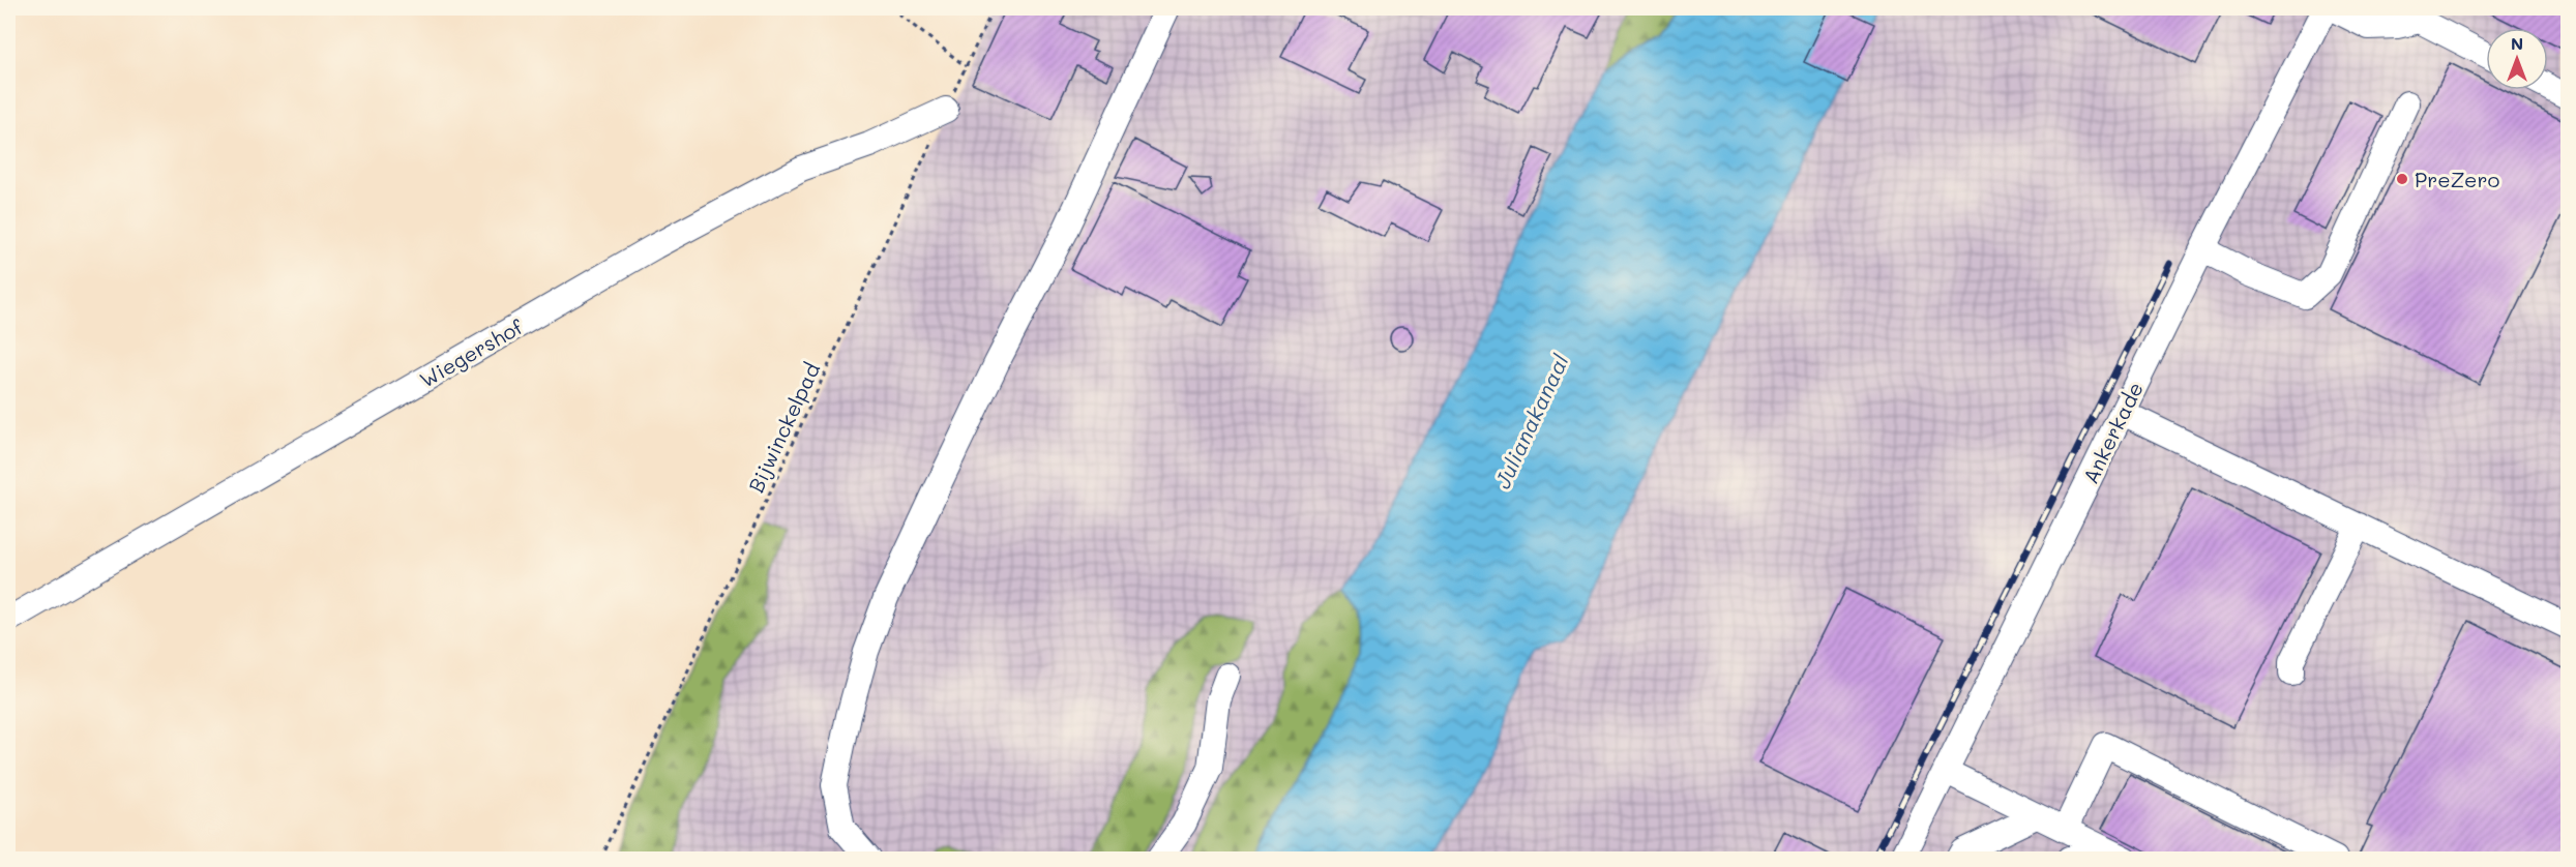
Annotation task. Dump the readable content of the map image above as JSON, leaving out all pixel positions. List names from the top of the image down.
{
  "streets": {
    "street": ["Wiegershof", "Ankerkade"],
    "path": ["Bijwinckelpad"]
  },
  "crossings": [
    ["Wiegershof", "Bijwinckelpad"]
  ],
  "water": ["Julianakanaal"],
  "places": ["PreZero"],
  "north": "top"
}
